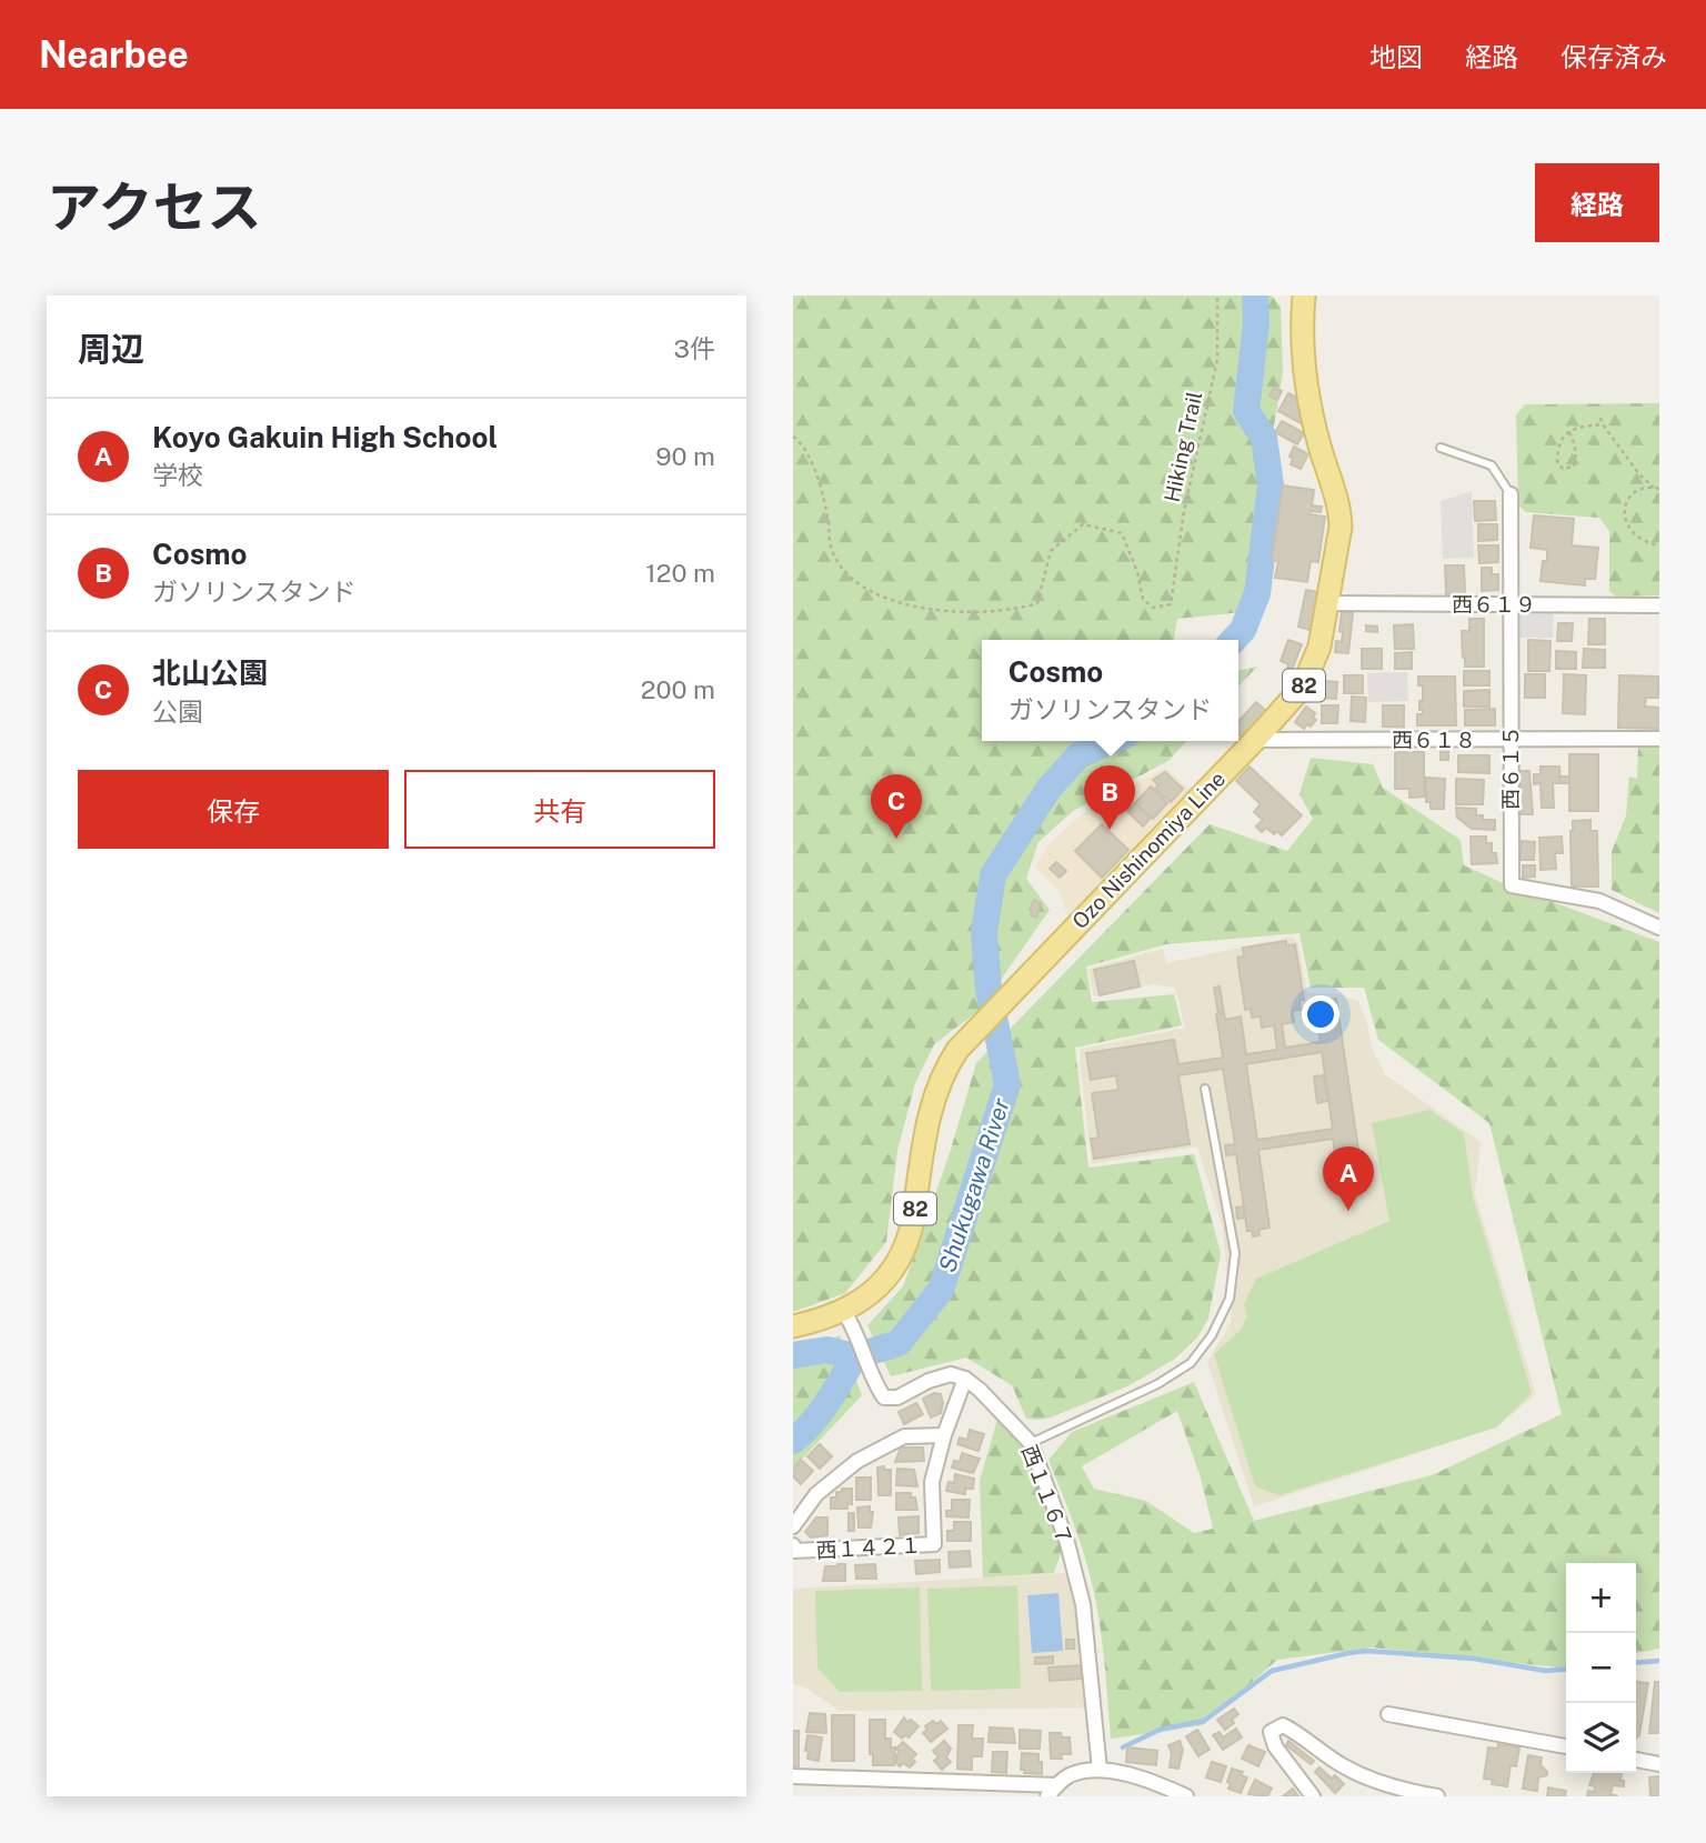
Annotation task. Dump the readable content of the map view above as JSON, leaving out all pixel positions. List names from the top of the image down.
{
  "streets": {
    "main road": ["82", "Ozo Nishinomiya Line"],
    "street": [
      "西６１９",
      "西６１８",
      "西６１５",
      "西１１６７",
      "西１４２１"
    ],
    "path": ["Hiking Trail"]
  },
  "crossings": [
    ["西６１９", "西６１５"],
    ["西６１９", "Ozo Nishinomiya Line"],
    ["西６１８", "西６１５"],
    ["西６１８", "Ozo Nishinomiya Line"],
    ["西１１６７", "西１４２１"]
  ],
  "water": ["Shukugawa River"],
  "page": {
    "header": "Nearbee",
    "nav": ["地図", "経路", "保存済み"],
    "title": "アクセス",
    "buttons": [
      "経路",
      ["保存", "共有"]
    ],
    "heading": ["周辺", "3件"],
    "list": [
      {
        "mark": "A",
        "name": "Koyo Gakuin High School",
        "note": "学校",
        "value": "90 m"
      },
      {
        "mark": "B",
        "name": "Cosmo",
        "note": "ガソリンスタンド",
        "value": "120 m"
      },
      {
        "mark": "C",
        "name": "北山公園",
        "note": "公園",
        "value": "200 m"
      }
    ],
    "popup": ["Cosmo", "ガソリンスタンド"],
    "pins": ["B", "C", "A"],
    "map_buttons": ["+", "−"]
  }
}
